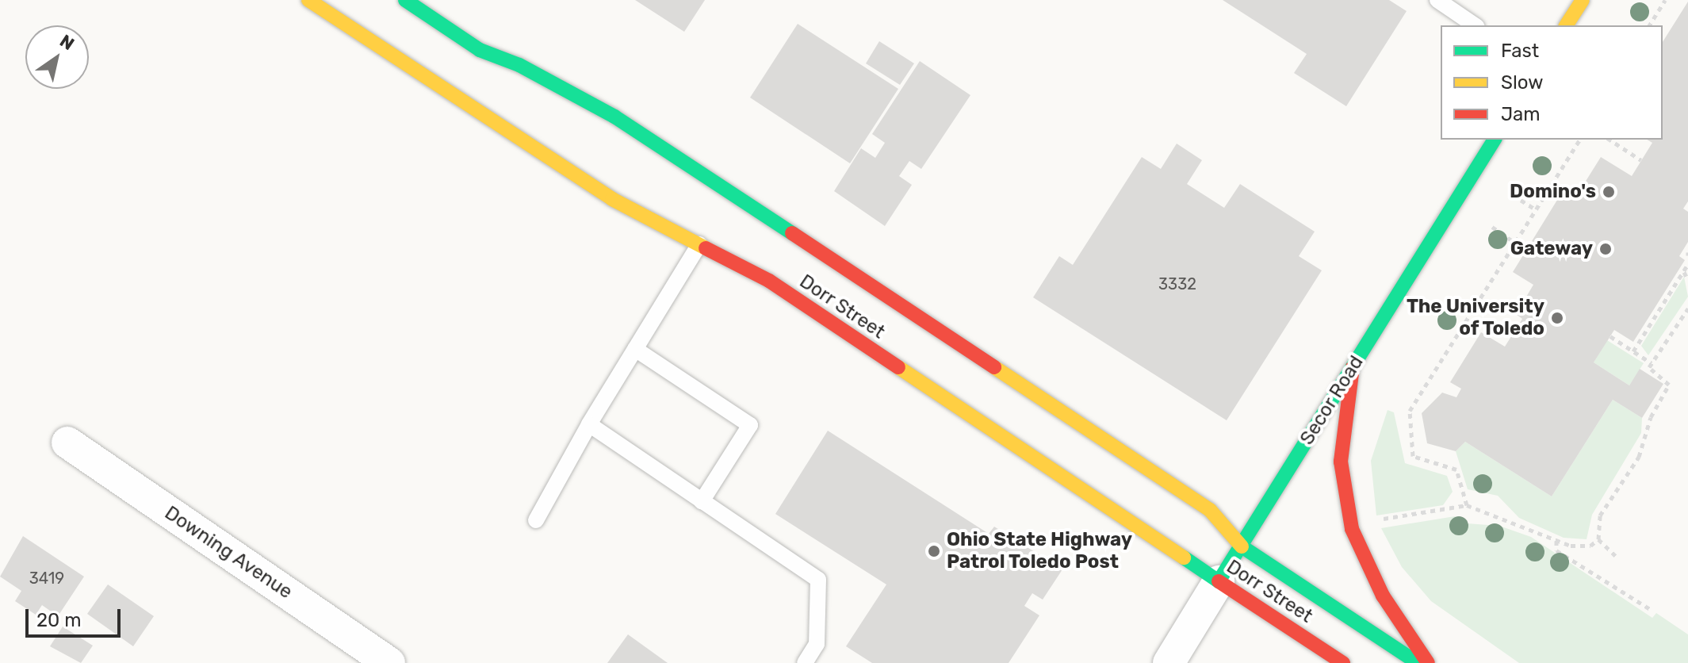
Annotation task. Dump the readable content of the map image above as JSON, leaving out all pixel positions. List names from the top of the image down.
{
  "streets": {
    "main road": ["Dorr Street", "Secor Road"],
    "street": ["Downing Avenue"]
  },
  "crossings": [
    ["Dorr Street", "Secor Road"]
  ],
  "places": [
    "Domino's",
    "Gateway",
    "The University of Toledo",
    "Ohio State Highway Patrol Toledo Post"
  ],
  "house_numbers": ["3332", "3419"],
  "legend": ["Fast", "Slow", "Jam"],
  "scale_bar": "20 m",
  "north": "top right"
}
